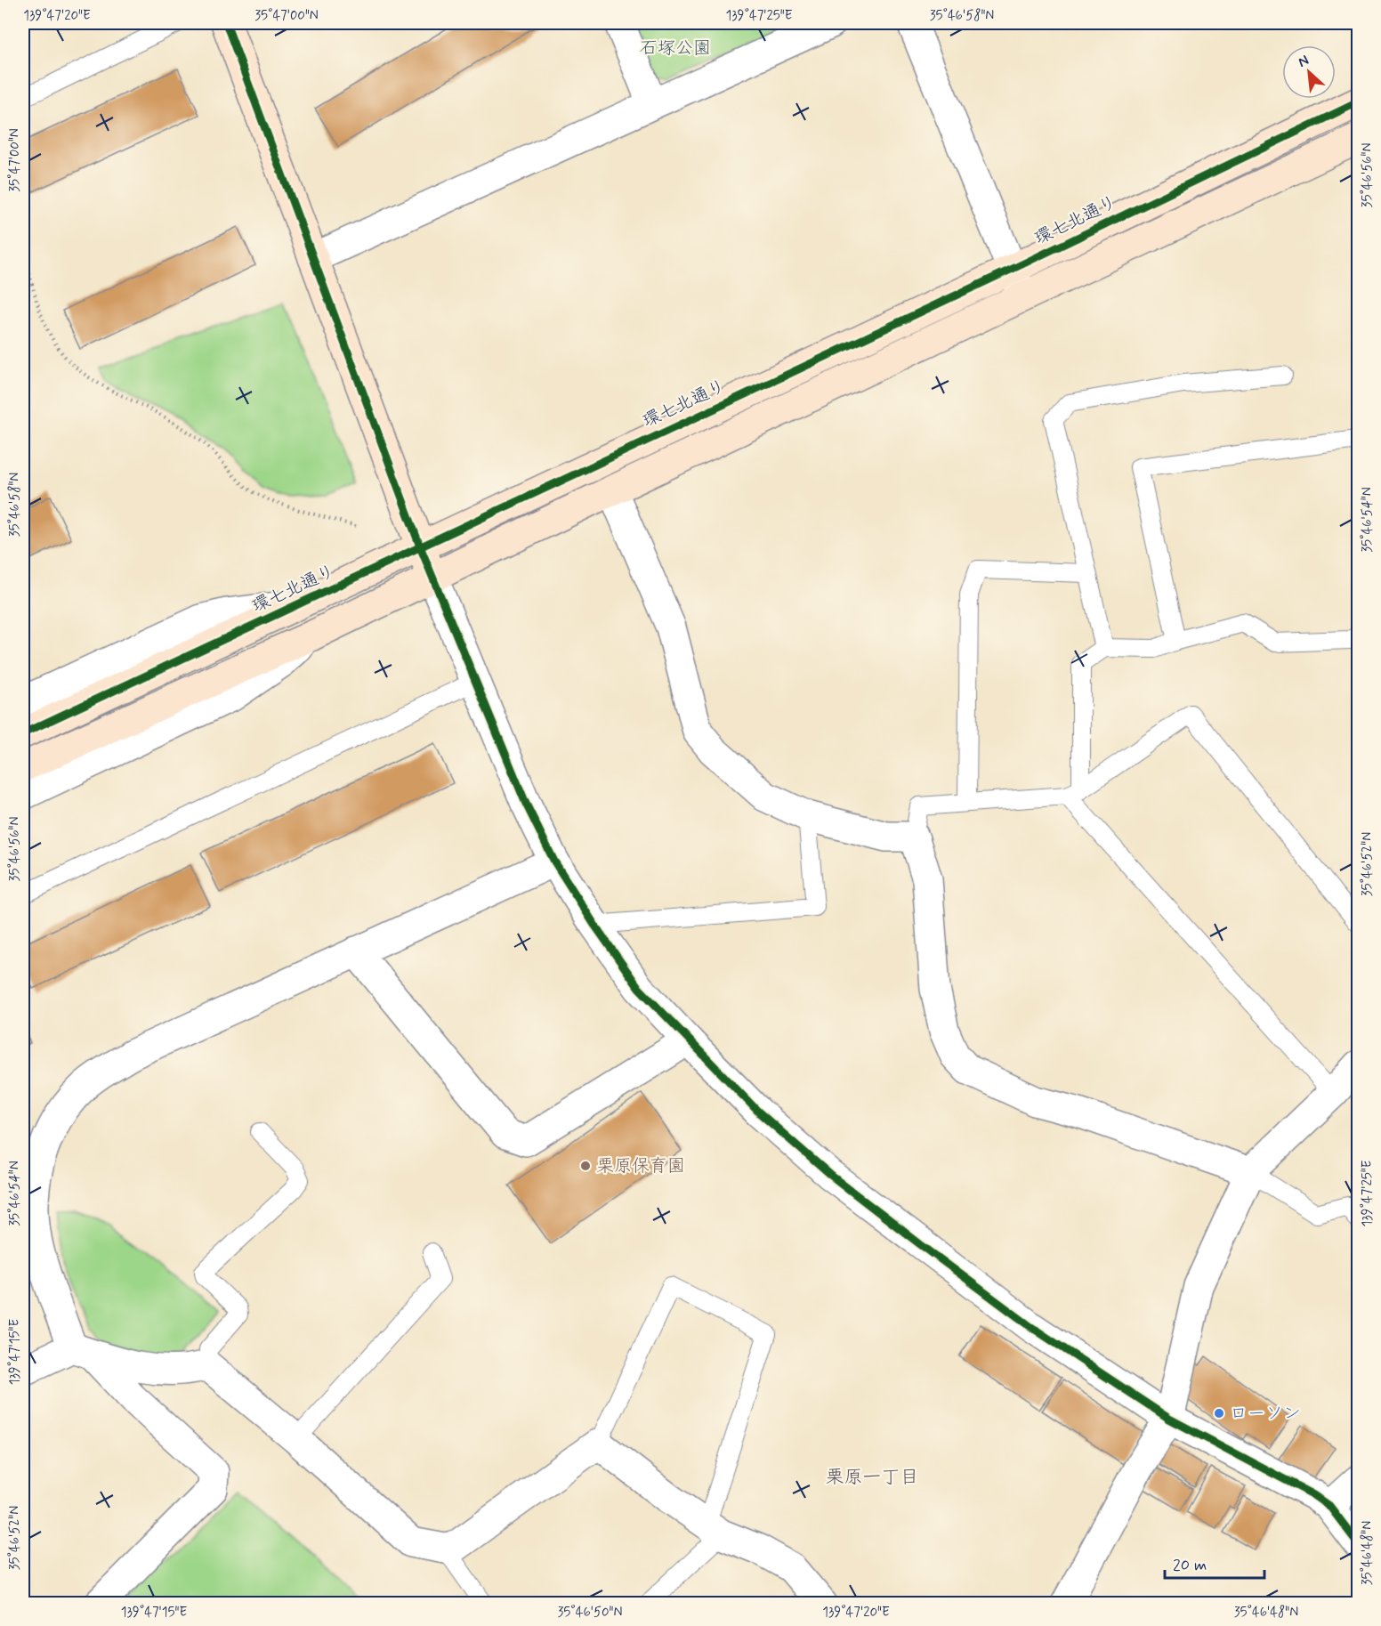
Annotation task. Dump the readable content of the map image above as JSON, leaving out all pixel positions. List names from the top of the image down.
{
  "streets": {
    "street": ["環七北通り"]
  },
  "districts": ["栗原一丁目"],
  "parks": ["石塚公園"],
  "places": ["栗原保育園", "ローソン"],
  "scale_bar": "20 m",
  "north": "top left",
  "coordinates": [
    "139°47'20\"E",
    "35°47'00\"N",
    "139°47'25\"E",
    "35°46'58\"N",
    "35°46'56\"N",
    "35°46'54\"N",
    "35°46'52\"N",
    "139°47'15\"E",
    "35°46'48\"N",
    "35°46'50\"N"
  ]
}
